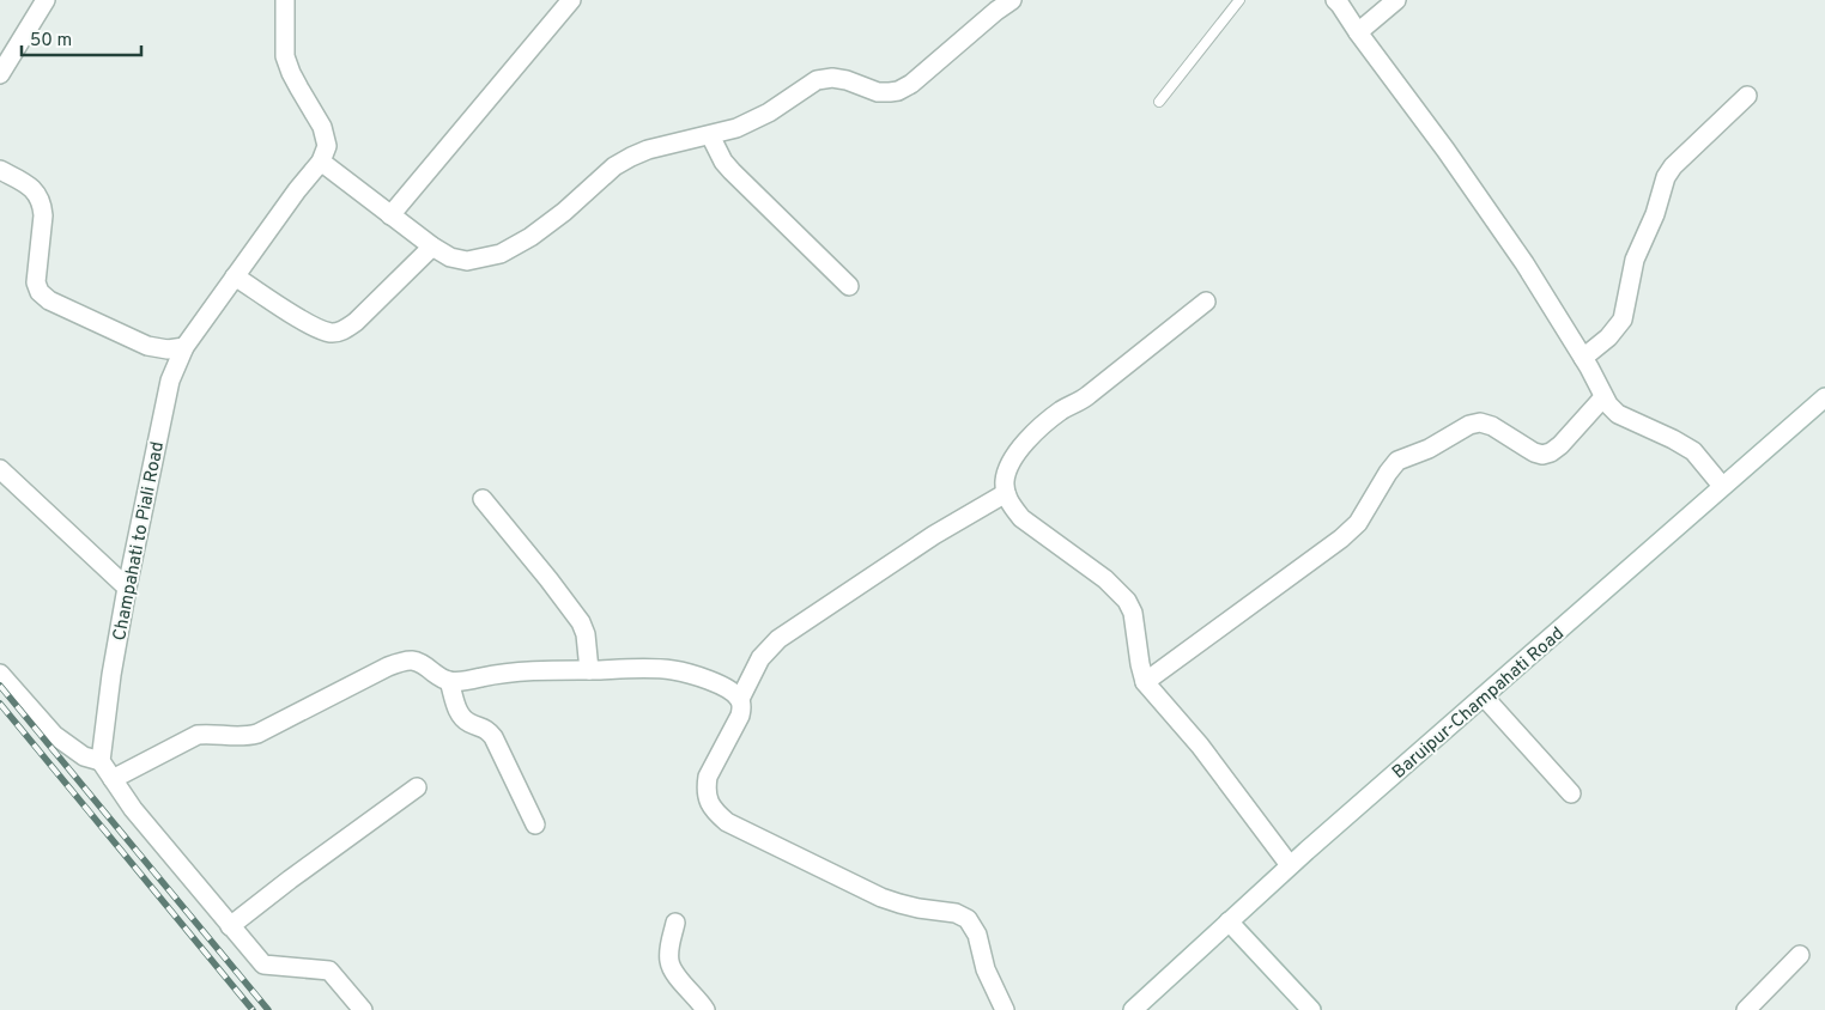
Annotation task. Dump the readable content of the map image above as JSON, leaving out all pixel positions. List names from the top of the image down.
{
  "streets": {
    "street": ["Champahati to Piali Road", "Baruipur-Champahati Road"]
  },
  "scale_bar": "50 m"
}
